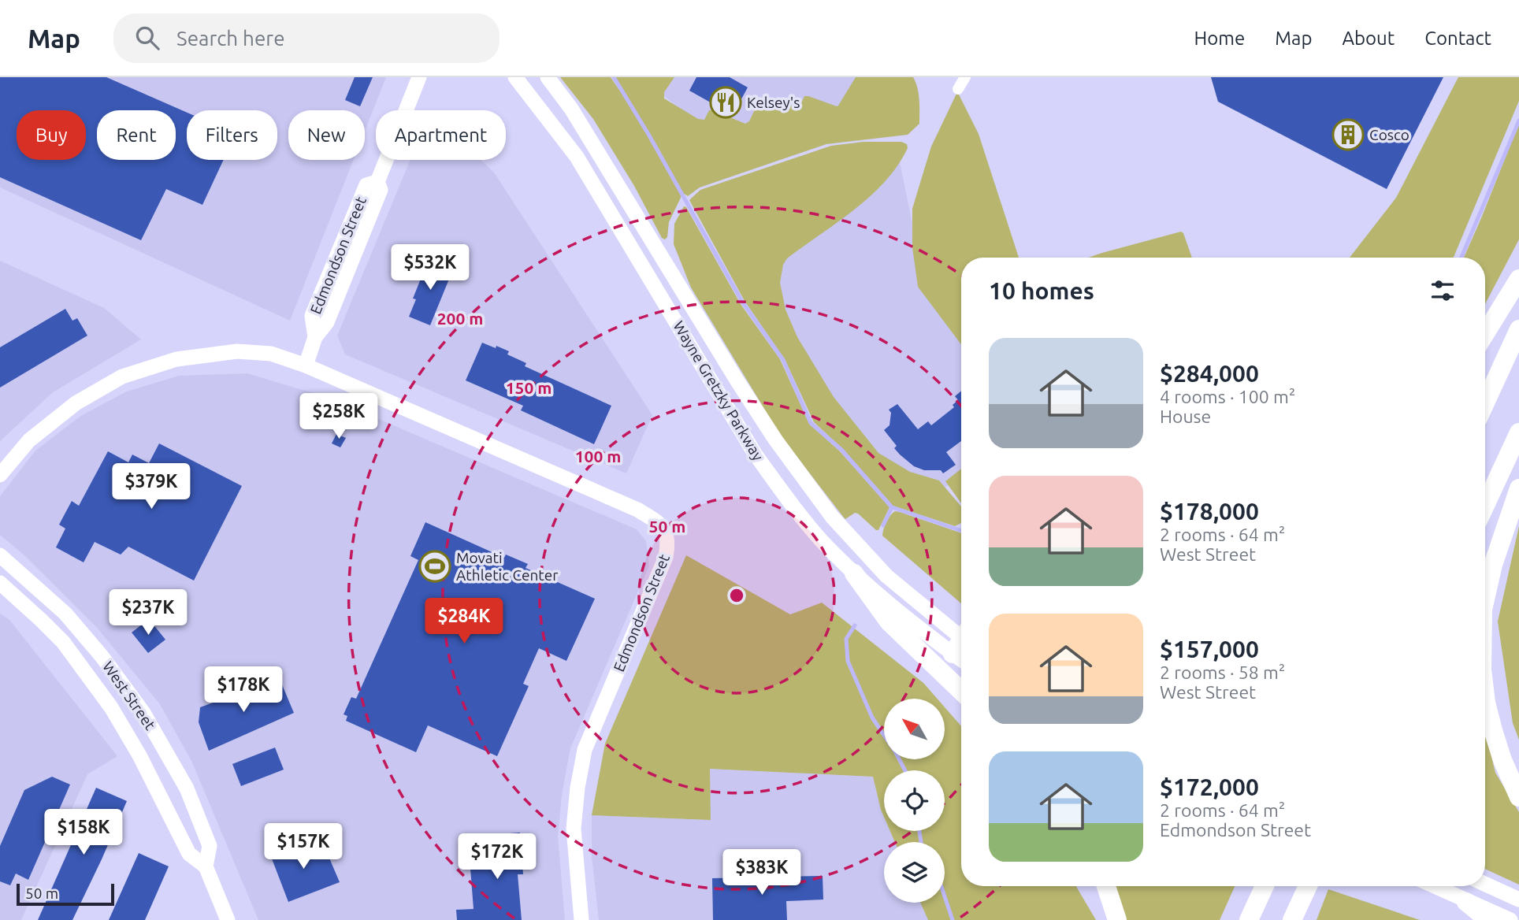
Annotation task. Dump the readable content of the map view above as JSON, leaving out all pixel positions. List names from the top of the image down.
{
  "streets": {
    "main road": ["Edmondson Street", "Wayne Gretzky Parkway", "West Street"]
  },
  "places": {
    "restaurant": ["Kelsey's"],
    "building": ["Cosco"],
    "sports": ["Movati Athletic Center"]
  },
  "scale_bar": "50 m",
  "north": "top left",
  "page": {
    "header": "Map",
    "search": "Search here",
    "nav": [
      "Home",
      "Map",
      "About",
      "Contact"
    ],
    "chip": [
      "Buy",
      "Rent",
      "Filters",
      "New",
      "Apartment"
    ],
    "price": [
      "$532K",
      "$258K",
      "$379K",
      "$237K",
      "$284K",
      "$178K",
      "$158K",
      "$157K",
      "$172K",
      "$383K"
    ],
    "heading": "10 homes",
    "list": [
      {
        "name": "$284,000",
        "note": "4 rooms · 100 m² · House"
      },
      {
        "name": "$178,000",
        "note": "2 rooms · 64 m² · West Street"
      },
      {
        "name": "$157,000",
        "note": "2 rooms · 58 m² · West Street"
      },
      {
        "name": "$172,000",
        "note": "2 rooms · 64 m² · Edmondson Street"
      }
    ],
    "scale": "50 m"
  },
  "rings": [
    "200 m",
    "150 m",
    "100 m",
    "50 m"
  ]
}
